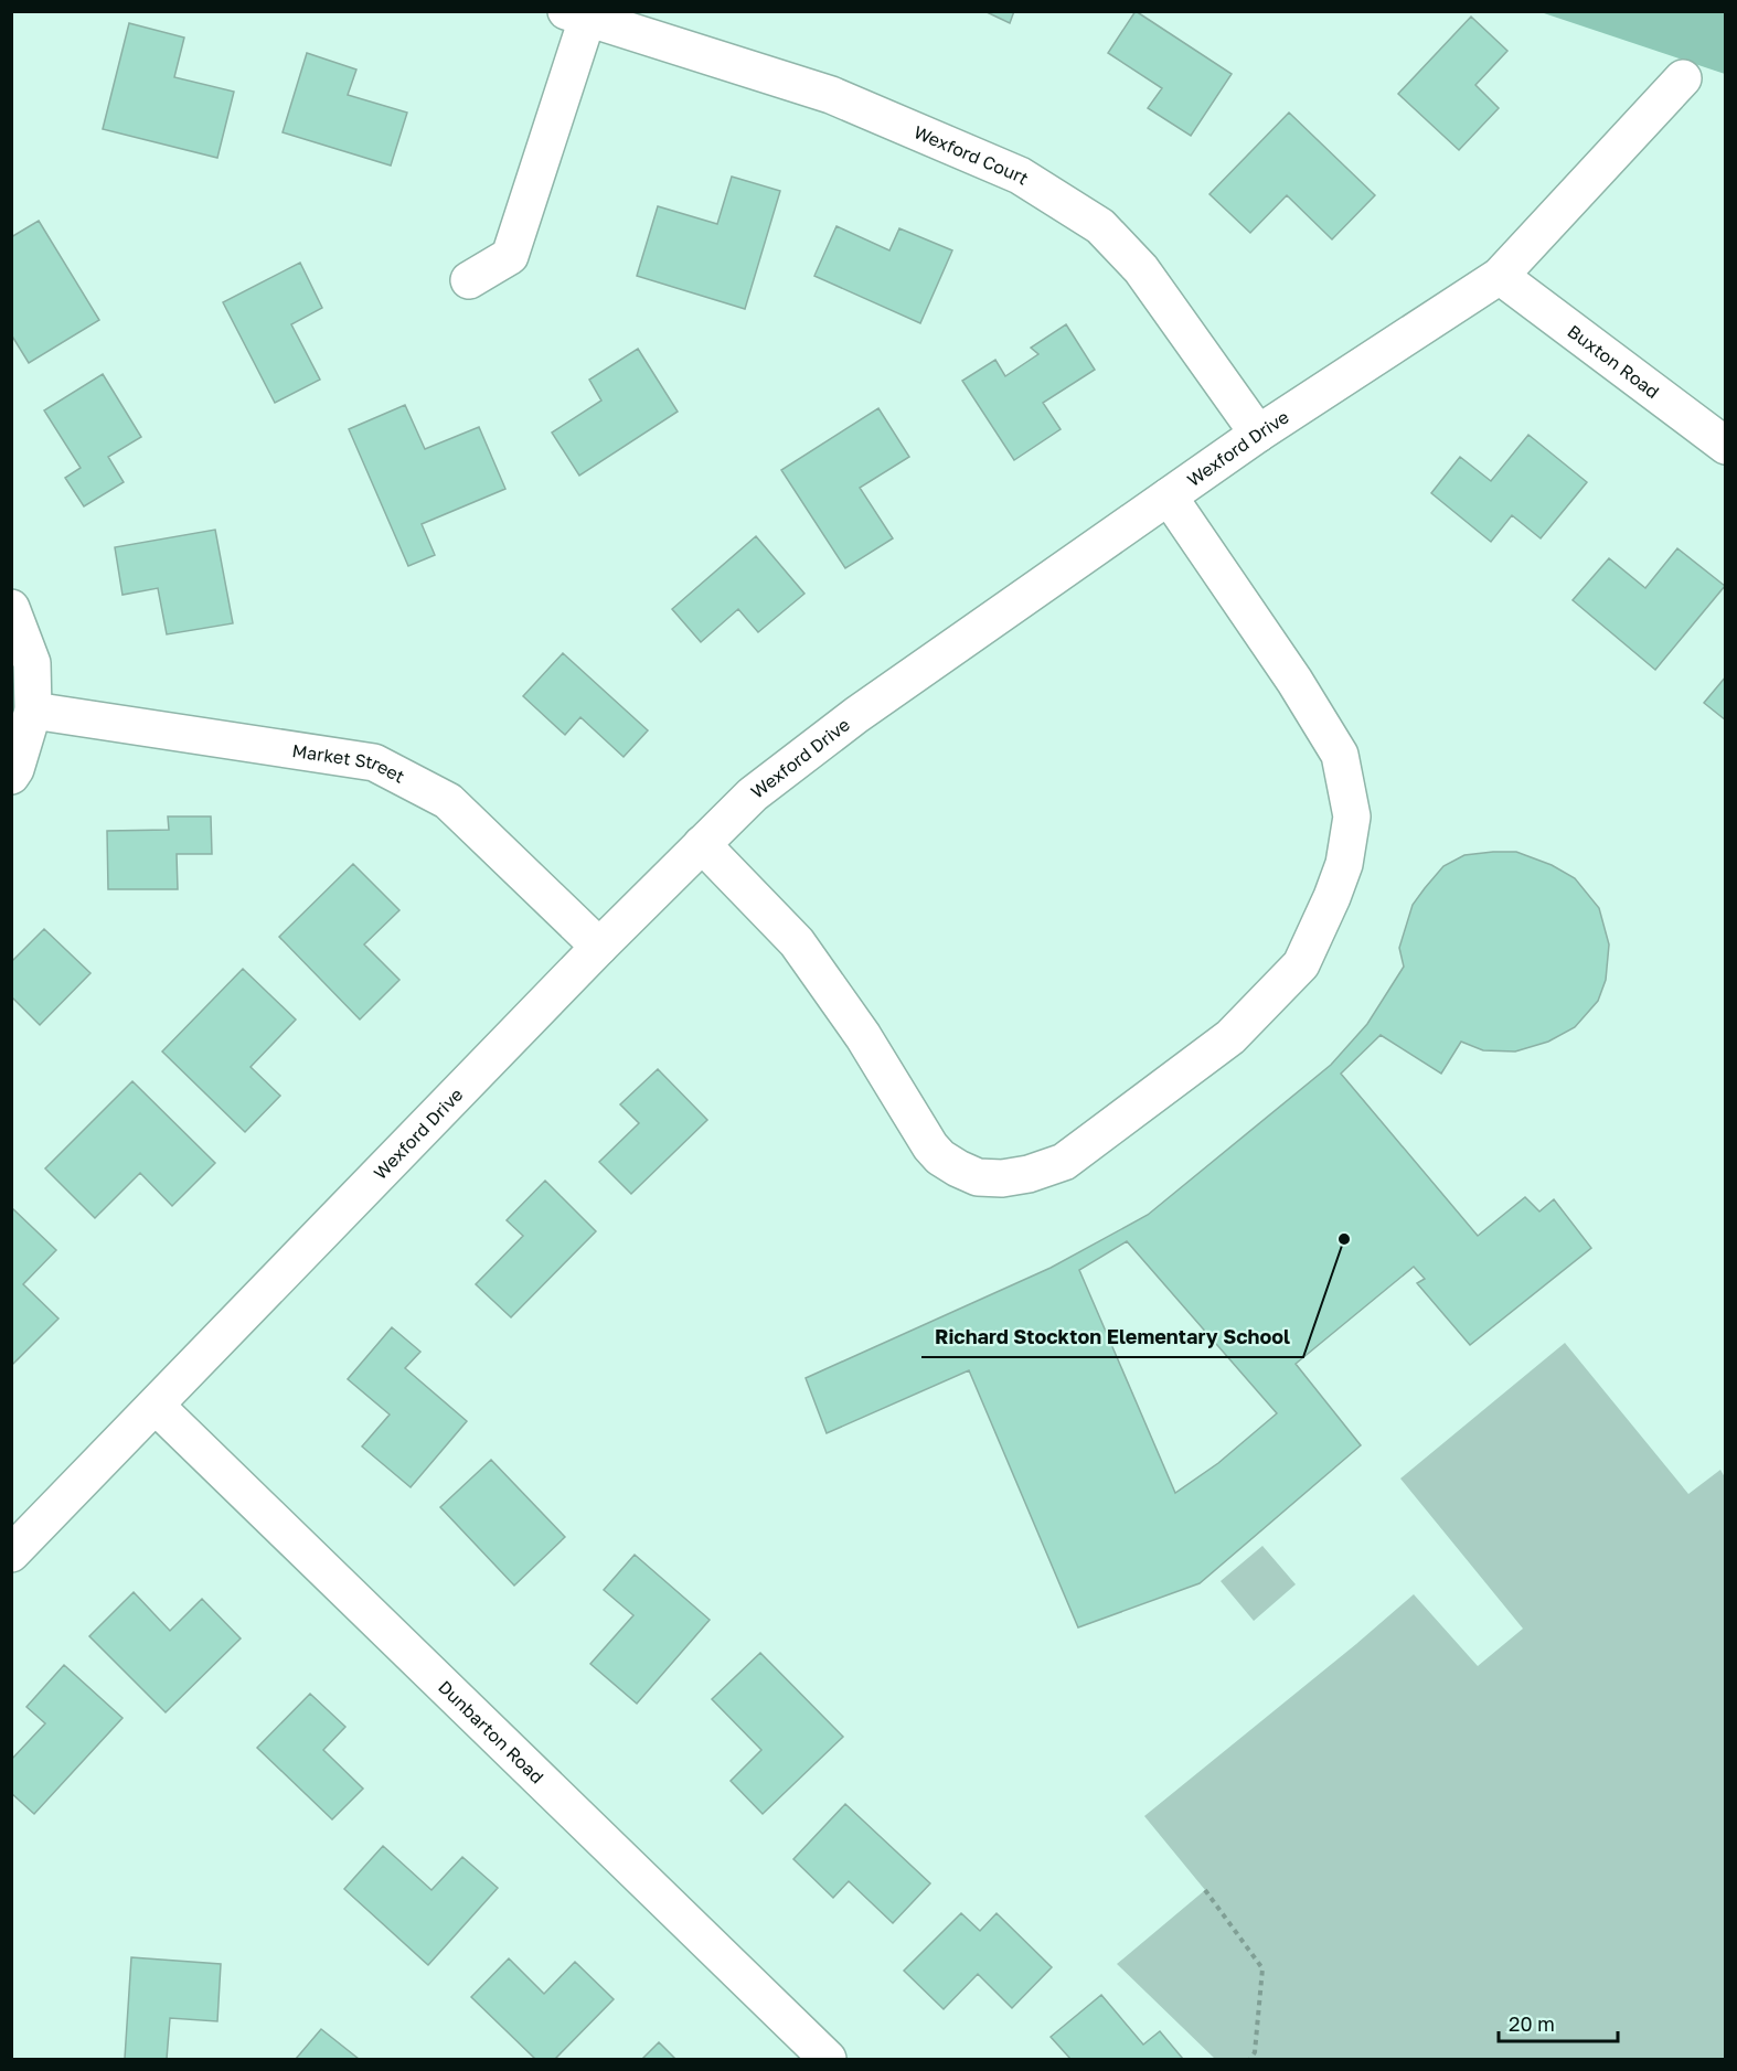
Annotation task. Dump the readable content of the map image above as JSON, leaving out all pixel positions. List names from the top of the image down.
{
  "streets": {
    "street": [
      "Wexford Court",
      "Buxton Road",
      "Wexford Drive",
      "Market Street",
      "Dunbarton Road"
    ]
  },
  "crossings": [
    ["Wexford Court", "Wexford Drive"],
    ["Buxton Road", "Wexford Drive"],
    ["Wexford Drive", "Market Street"],
    ["Wexford Drive", "Dunbarton Road"]
  ],
  "places": ["Richard Stockton Elementary School"],
  "scale_bar": "20 m"
}
